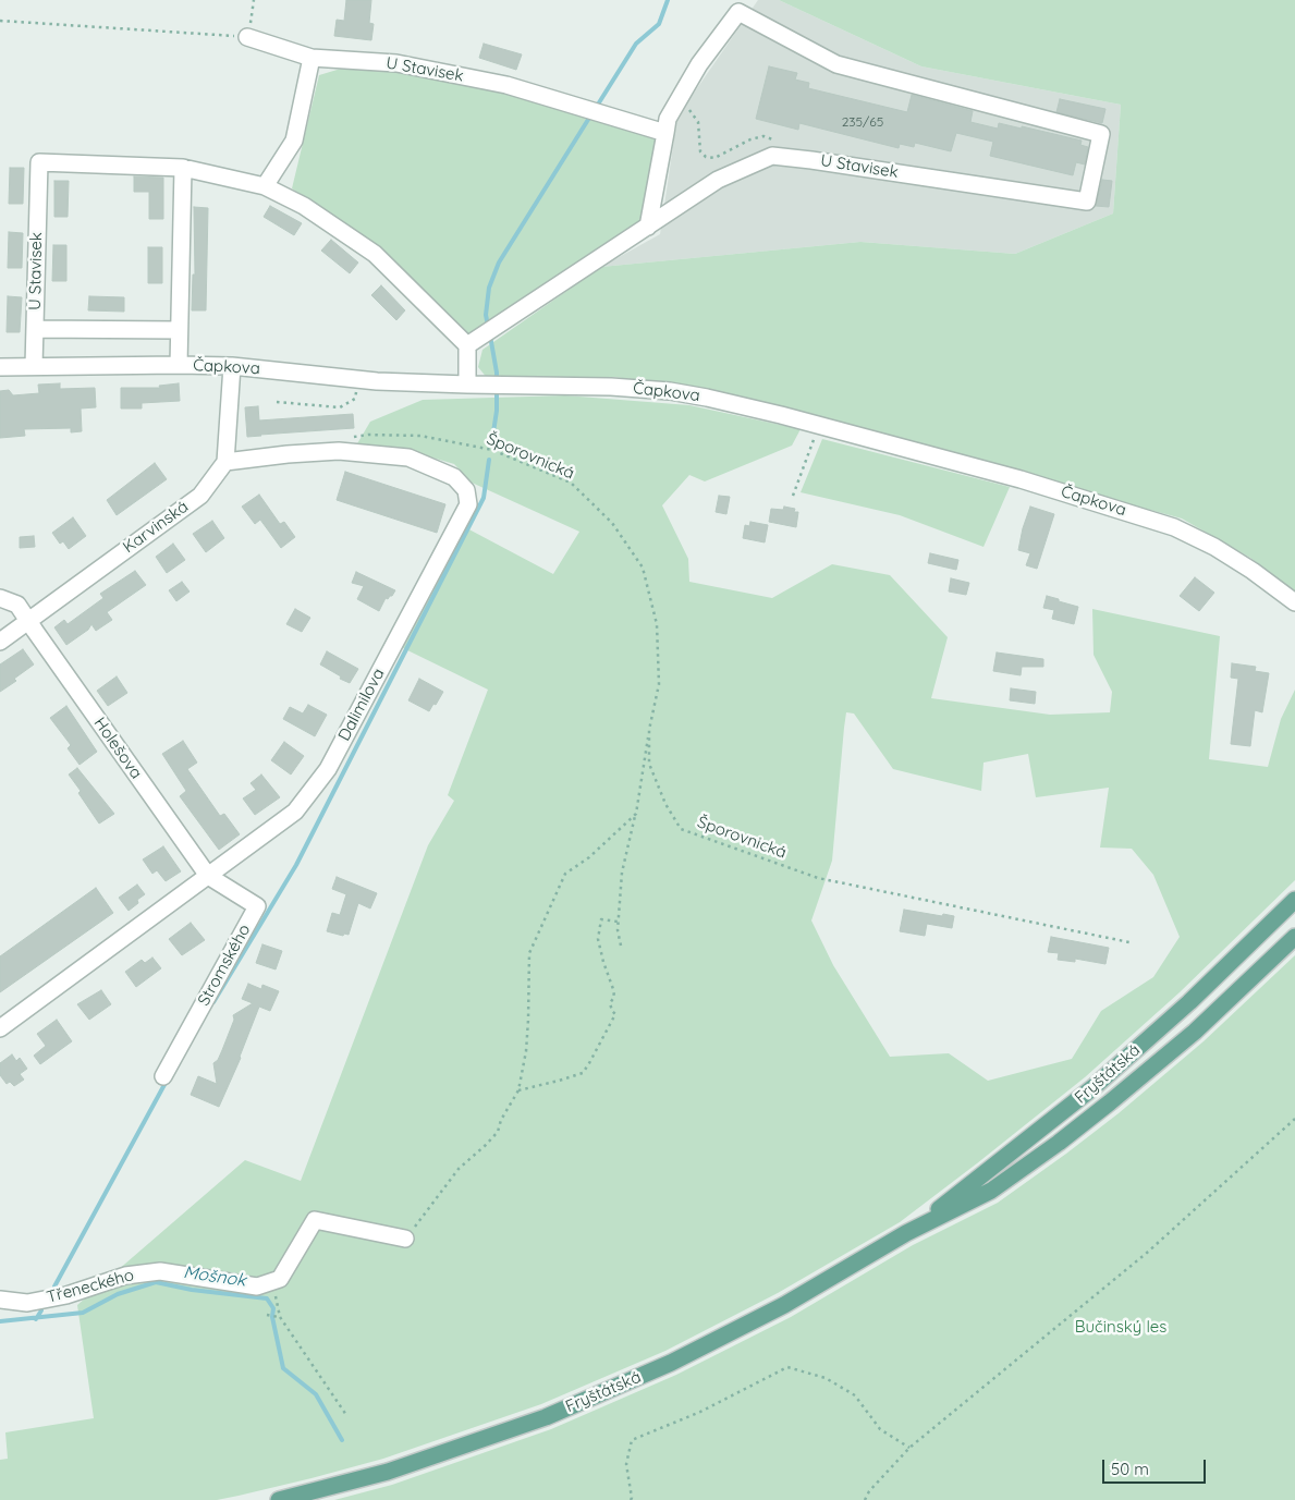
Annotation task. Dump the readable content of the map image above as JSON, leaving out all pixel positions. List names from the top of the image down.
{
  "streets": {
    "main road": ["Fryštátská"],
    "street": [
      "U Stavisek",
      "Čapkova",
      "Karvinská",
      "Dalimilova",
      "Holešova",
      "Stromského",
      "Třeneckého"
    ],
    "path": ["Šporovnická"]
  },
  "crossings": [
    ["U Stavisek", "Čapkova"],
    ["Karvinská", "Dalimilova"],
    ["Karvinská", "Holešova"],
    ["Dalimilova", "Holešova"],
    ["Dalimilova", "Stromského"],
    ["Holešova", "Stromského"]
  ],
  "water": ["Mošnok"],
  "parks": ["Bučinský les"],
  "house_numbers": ["235/65"],
  "scale_bar": "50 m"
}
